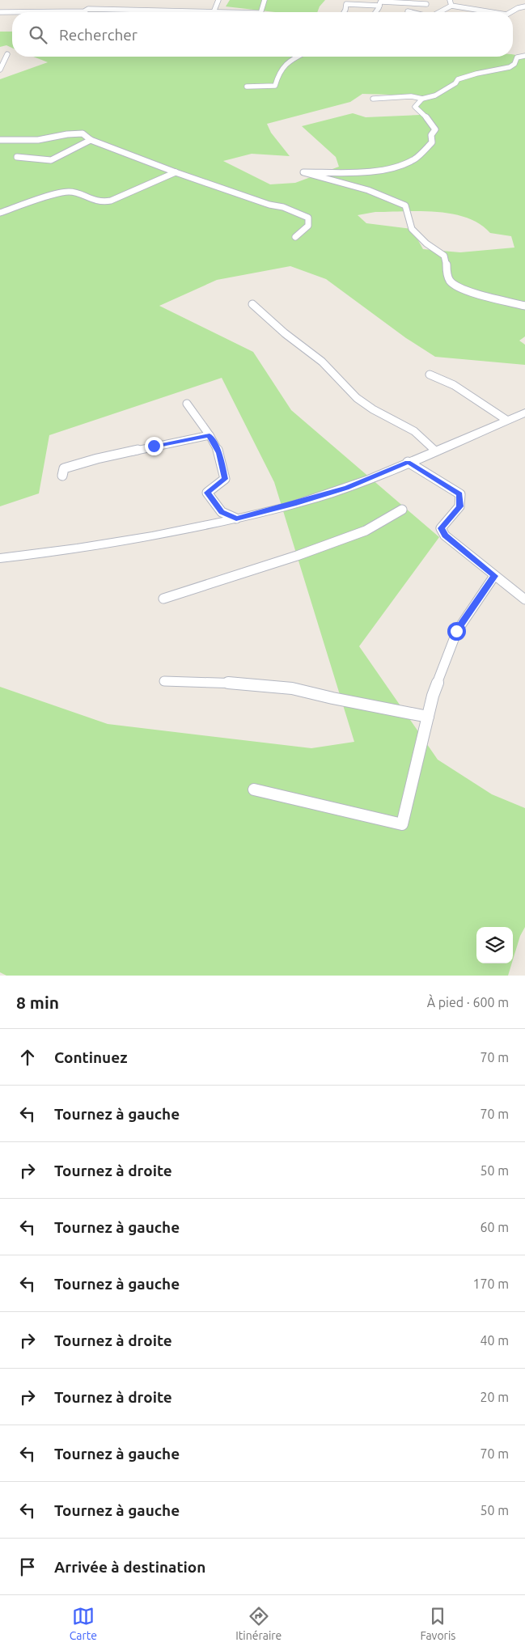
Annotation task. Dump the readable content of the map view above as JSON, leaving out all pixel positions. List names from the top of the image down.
{
  "page": {
    "search": "Rechercher",
    "heading": ["8 min", "À pied · 600 m"],
    "list": [
      ["Continuez", "70 m"],
      ["Tournez à gauche", "70 m"],
      ["Tournez à droite", "50 m"],
      ["Tournez à gauche", "60 m"],
      ["Tournez à gauche", "170 m"],
      ["Tournez à droite", "40 m"],
      ["Tournez à droite", "20 m"],
      ["Tournez à gauche", "70 m"],
      ["Tournez à gauche", "50 m"],
      "Arrivée à destination"
    ],
    "nav": ["Carte", "Itinéraire", "Favoris"]
  }
}
